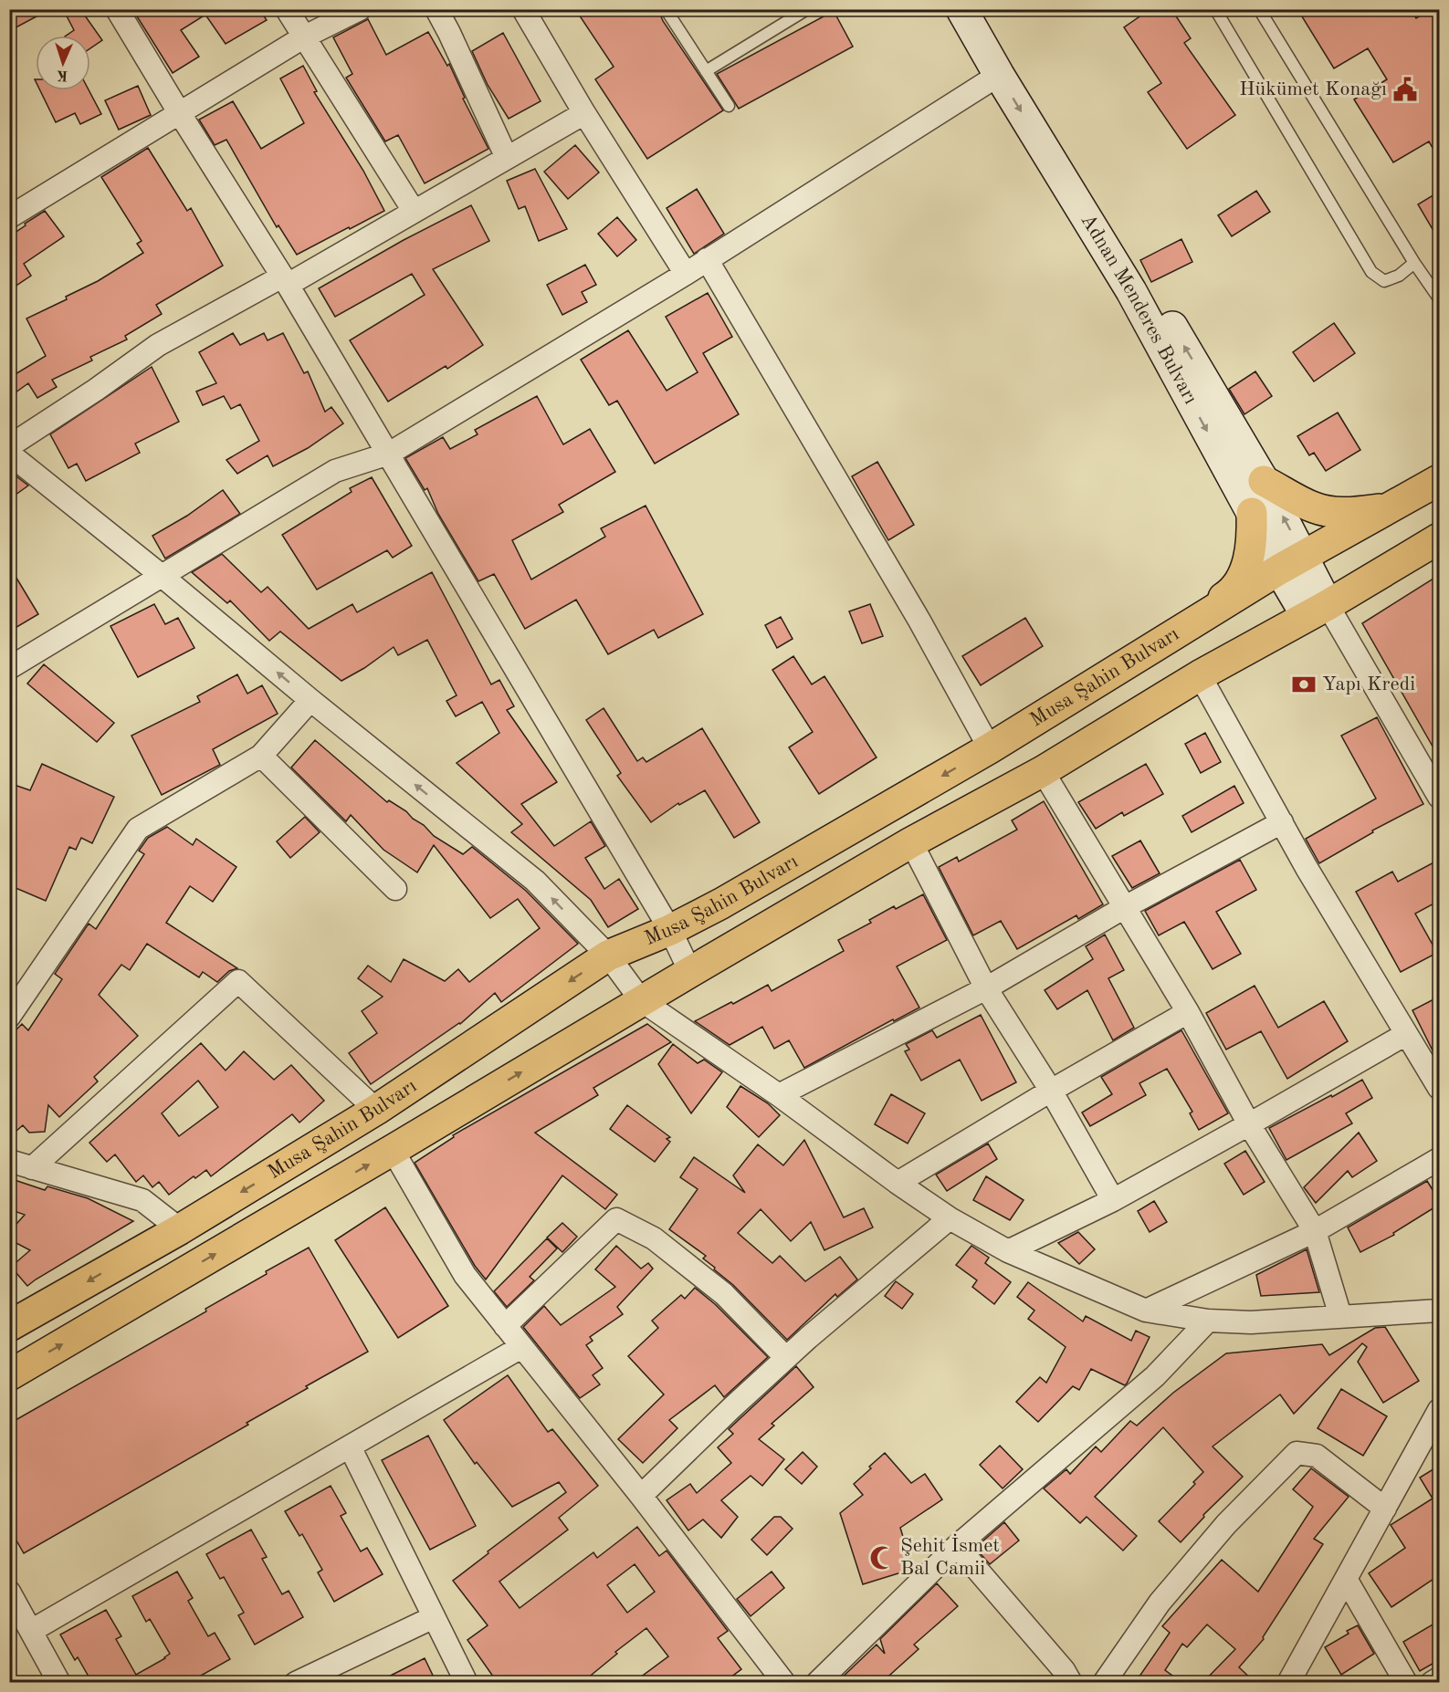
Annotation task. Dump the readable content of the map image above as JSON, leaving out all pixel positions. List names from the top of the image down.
{
  "streets": {
    "main road": ["Adnan Menderes Bulvarı", "Musa Şahin Bulvarı"]
  },
  "crossings": [
    ["Adnan Menderes Bulvarı", "Musa Şahin Bulvarı"]
  ],
  "places": {
    "public building": ["Hükümet Konağı"],
    "bank": ["Yapı Kredi"],
    "mosque": ["Şehit İsmet Bal Camii"]
  },
  "north": "bottom"
}
